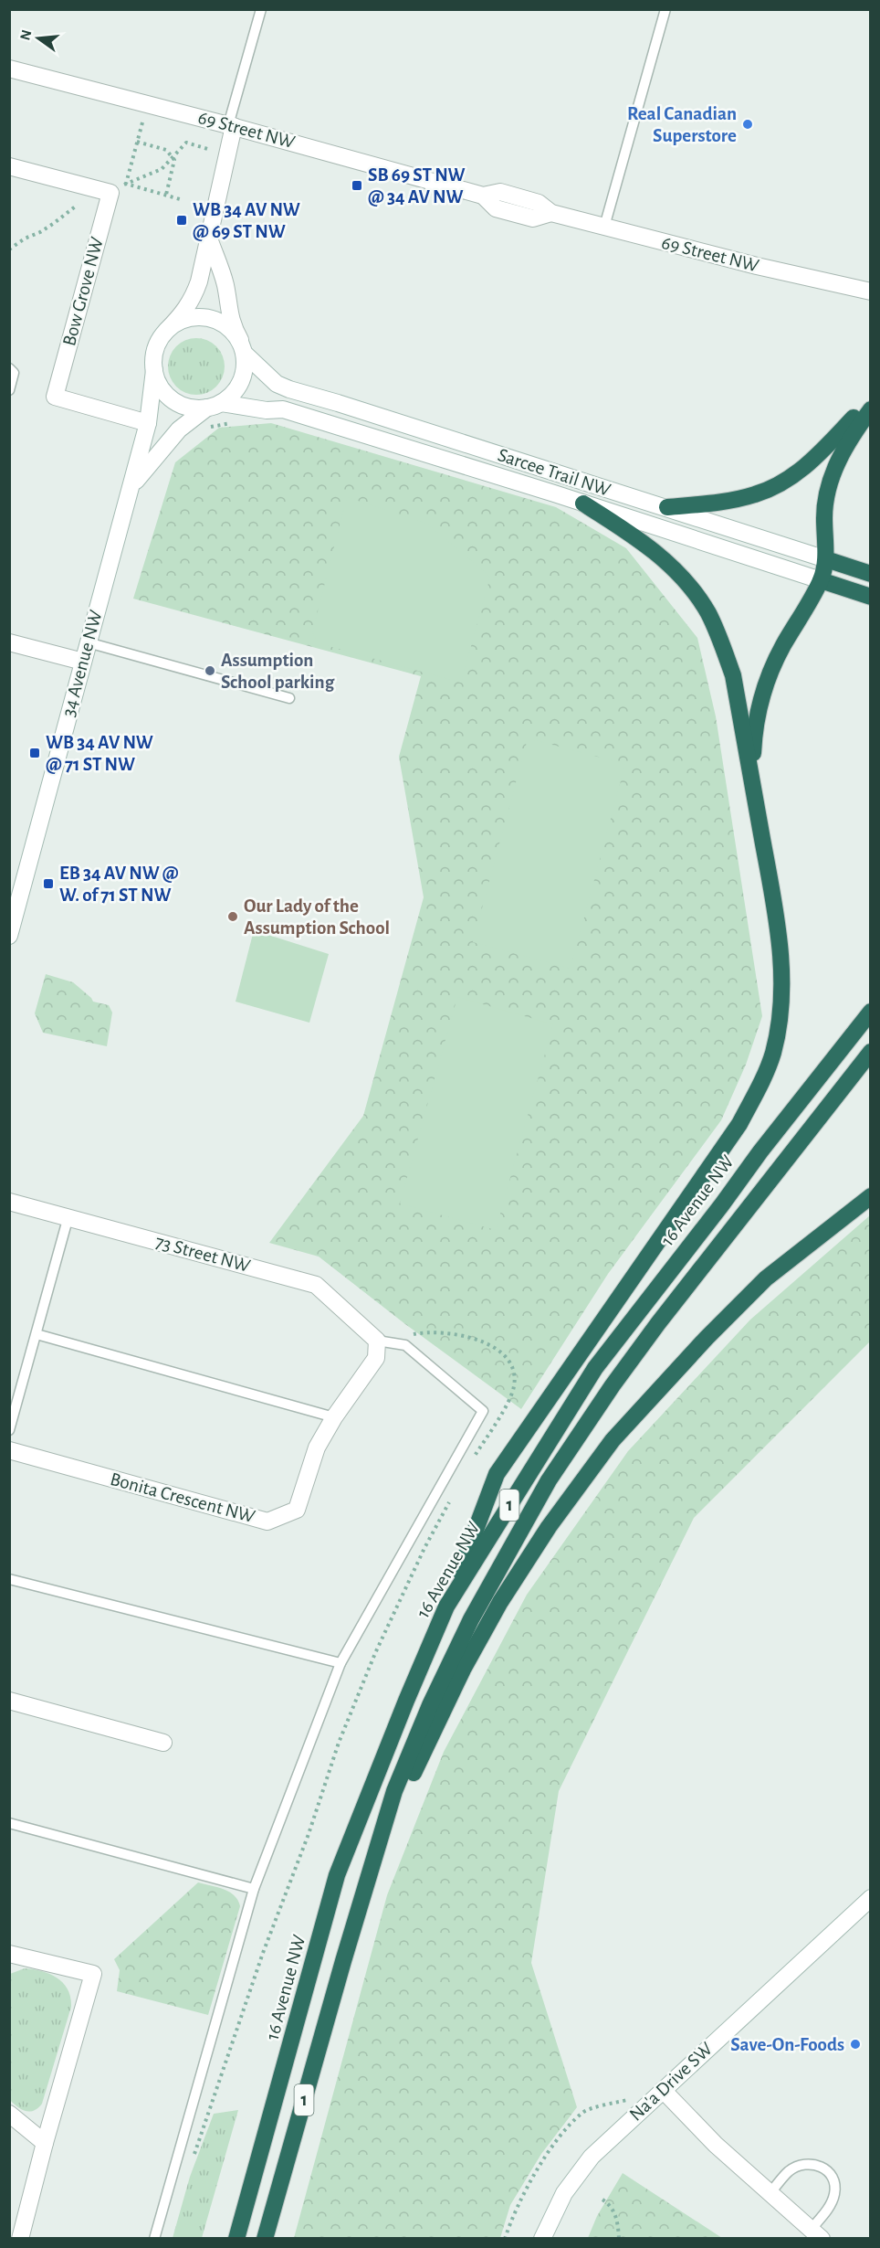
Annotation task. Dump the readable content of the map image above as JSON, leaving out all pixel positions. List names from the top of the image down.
{
  "streets": {
    "highway": ["Sarcee Trail NW", "16 Avenue NW", "1"],
    "street": [
      "69 Street NW",
      "Bow Grove NW",
      "34 Avenue NW",
      "73 Street NW",
      "Bonita Crescent NW",
      "Na'a Drive SW"
    ]
  },
  "crossings": [
    ["Bow Grove NW", "34 Avenue NW"],
    ["Sarcee Trail NW", "34 Avenue NW"],
    ["73 Street NW", "Bonita Crescent NW"]
  ],
  "places": {
    "other": [
      "Real Canadian Superstore",
      "Assumption School parking",
      "Our Lady of the Assumption School",
      "Save-On-Foods"
    ],
    "transit": [
      "SB 69 ST NW @ 34 AV NW",
      "WB 34 AV NW @ 69 ST NW",
      "WB 34 AV NW @ 71 ST NW",
      "EB 34 AV NW @ W. of 71 ST NW"
    ]
  },
  "north": "left"
}
